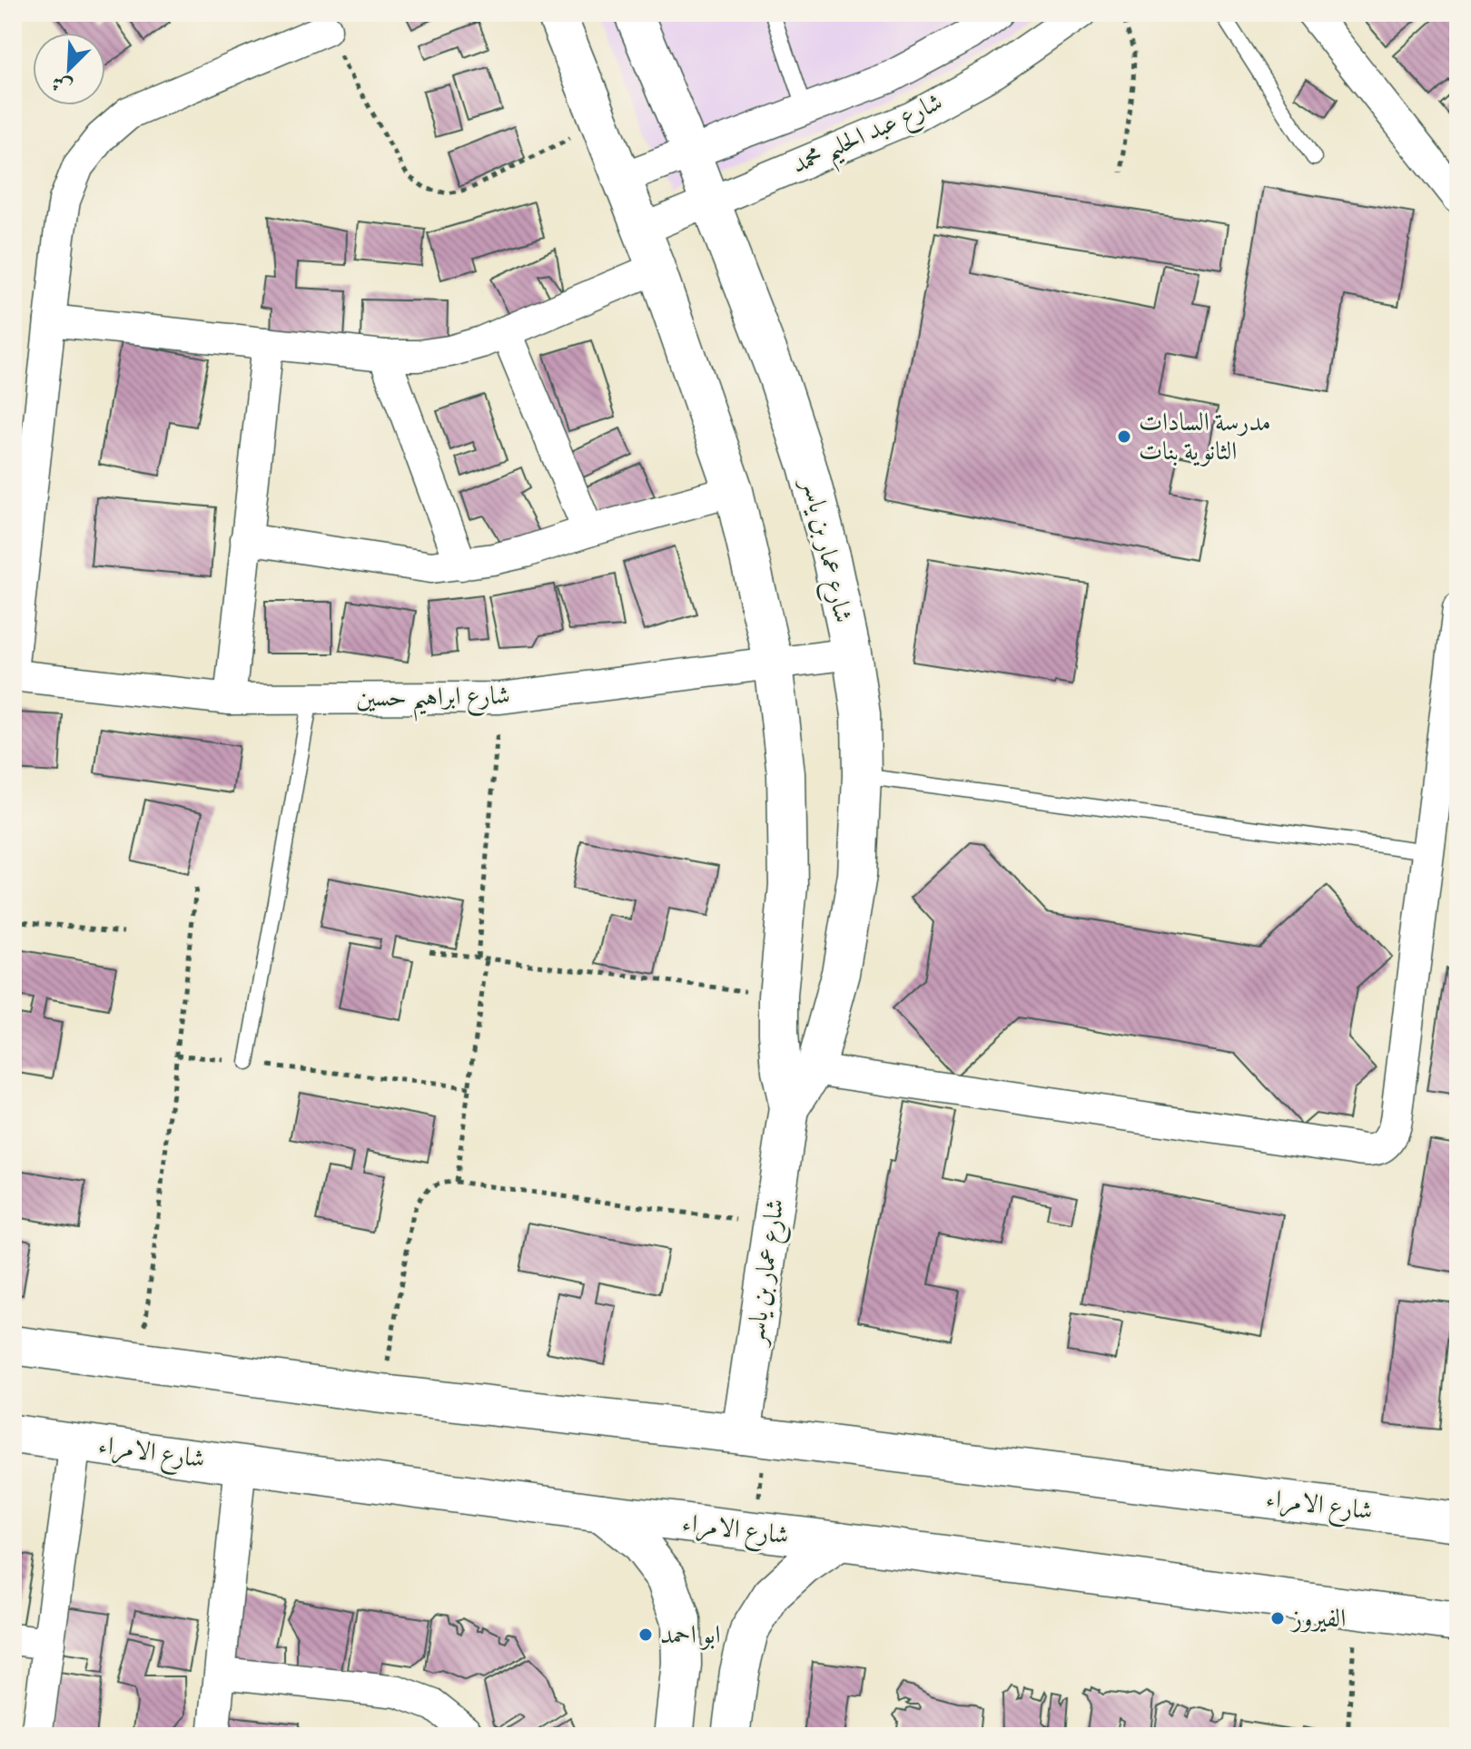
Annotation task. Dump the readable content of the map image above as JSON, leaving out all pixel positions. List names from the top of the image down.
{
  "streets": {
    "street": [
      "شارع عبد الحليم محمد",
      "شارع عمار بن ياسر",
      "شارع ابراهيم حسين",
      "شارع الامراء"
    ]
  },
  "crossings": [
    ["شارع عبد الحليم محمد", "شارع عمار بن ياسر"],
    ["شارع عمار بن ياسر", "شارع ابراهيم حسين"],
    ["شارع عمار بن ياسر", "شارع الامراء"]
  ],
  "places": ["مدرسة السادات الثانوية بنات", "الفيروز", "ابو احمد"],
  "north": "bottom left"
}
